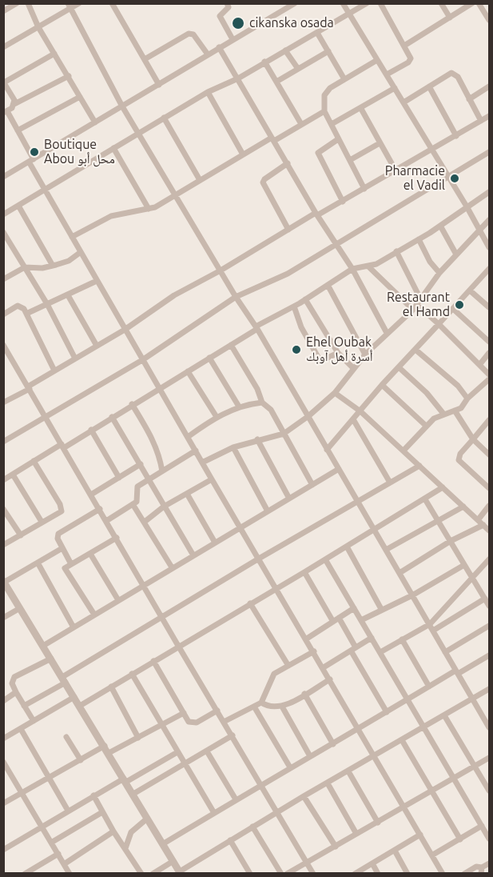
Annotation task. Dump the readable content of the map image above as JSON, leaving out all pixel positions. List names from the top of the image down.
{
  "places": [
    "cikanska osada",
    "Boutique Abou محل أبو",
    "Pharmacie el Vadil",
    "Restaurant el Hamd",
    "Ehel Oubak أسرة أهل آوبك"
  ]
}
